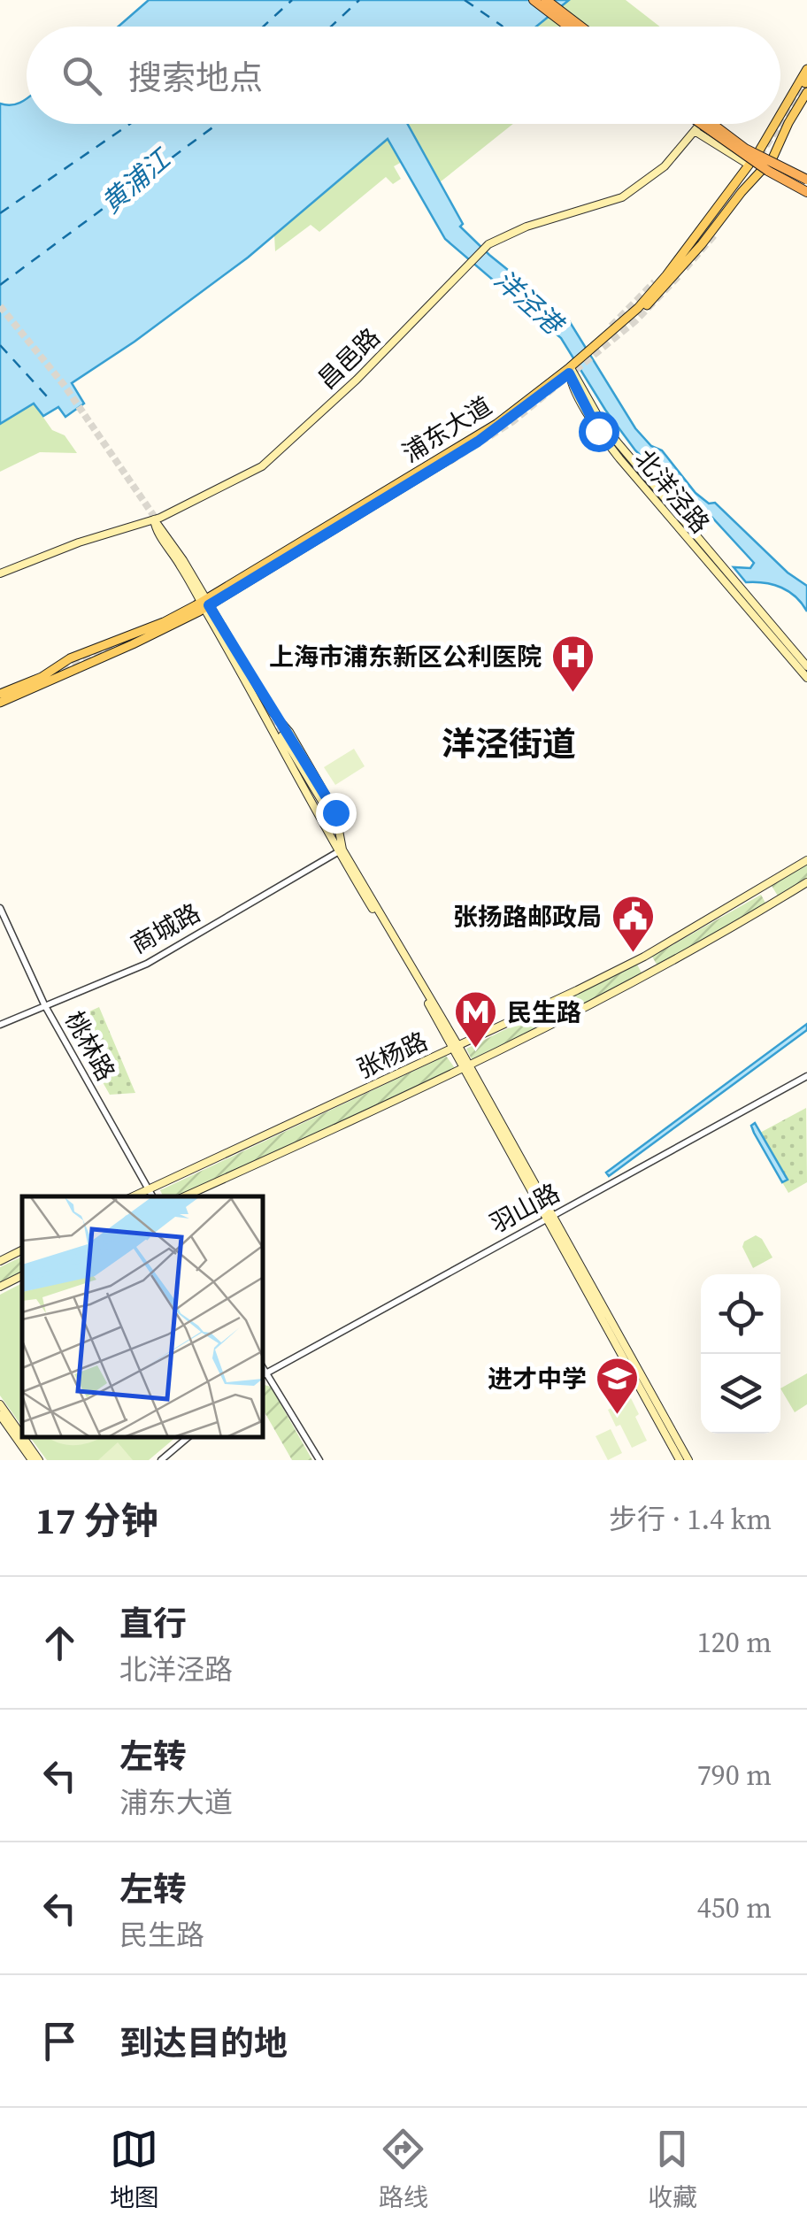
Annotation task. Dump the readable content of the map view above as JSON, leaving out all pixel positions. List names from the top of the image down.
{
  "streets": {
    "main road": [
      "昌邑路",
      "浦东大道",
      "北洋泾路",
      "张杨路"
    ],
    "street": ["商城路", "桃林路", "羽山路"]
  },
  "crossings": [
    ["昌邑路", "浦东大道"],
    ["浦东大道", "北洋泾路"],
    ["商城路", "桃林路"],
    ["桃林路", "张杨路"]
  ],
  "districts": ["洋泾街道"],
  "water": ["黄浦江", "洋泾港"],
  "places": {
    "hospital": ["上海市浦东新区公利医院"],
    "public building": ["张扬路邮政局"],
    "metro station": ["民生路"],
    "school or university": ["进才中学"]
  },
  "page": {
    "search": "搜索地点",
    "heading": ["17 分钟", "步行 · 1.4 km"],
    "list": [
      ["直行", "北洋泾路", "120 m"],
      ["左转", "浦东大道", "790 m"],
      ["左转", "民生路", "450 m"],
      "到达目的地"
    ],
    "nav": ["地图", "路线", "收藏"]
  }
}
